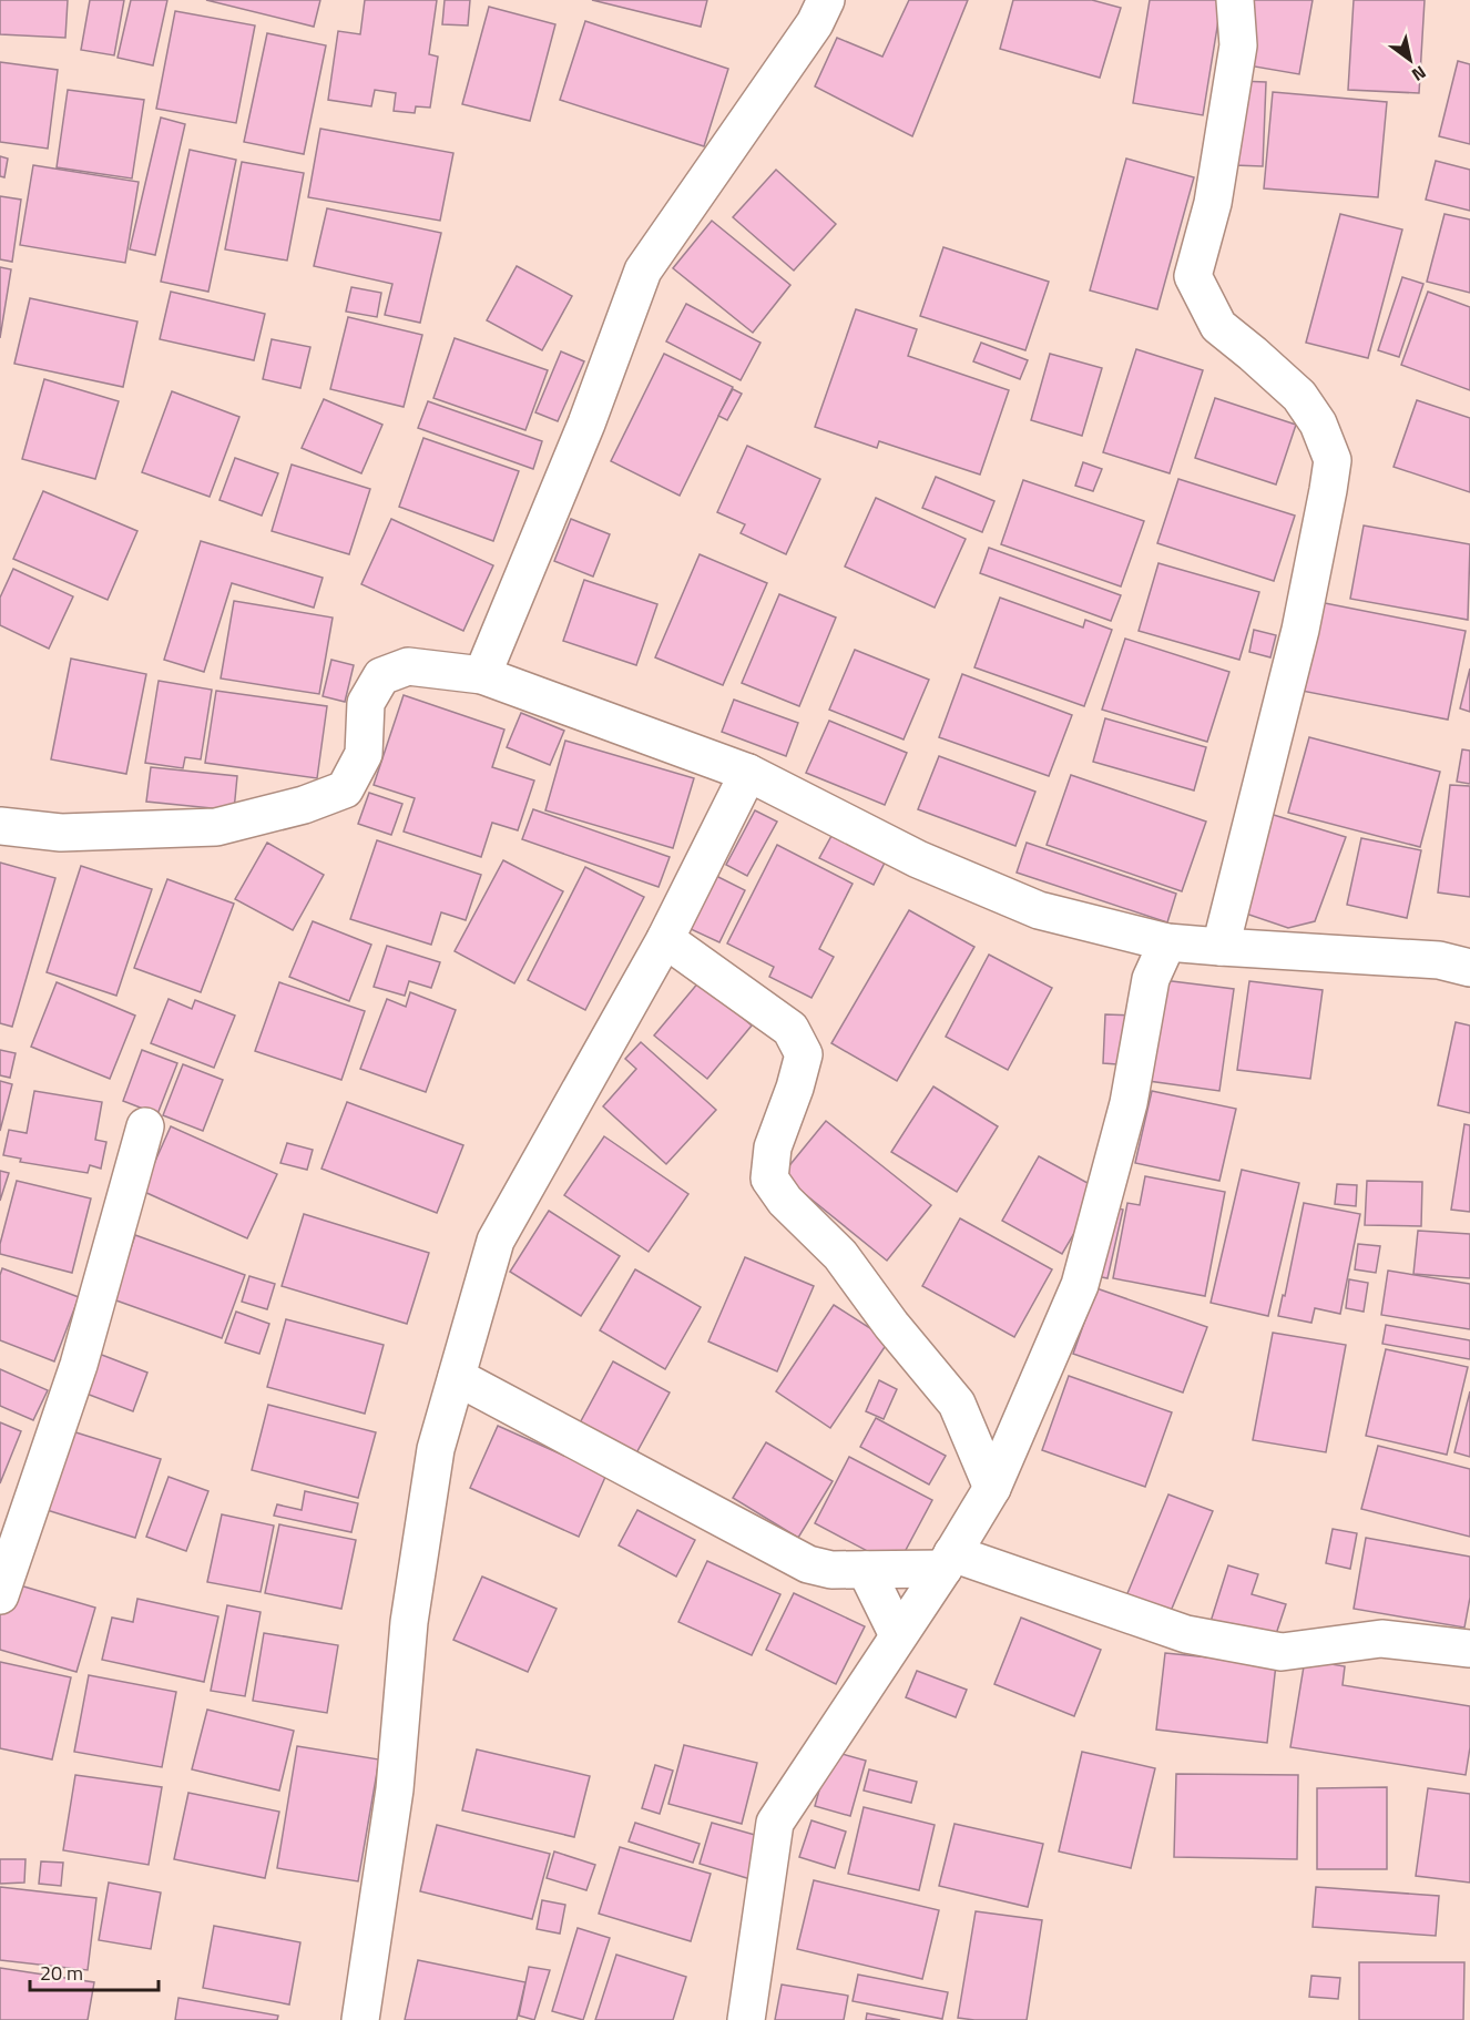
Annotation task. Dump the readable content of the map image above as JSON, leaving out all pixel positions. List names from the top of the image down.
{
  "scale_bar": "20 m",
  "north": "bottom right"
}
